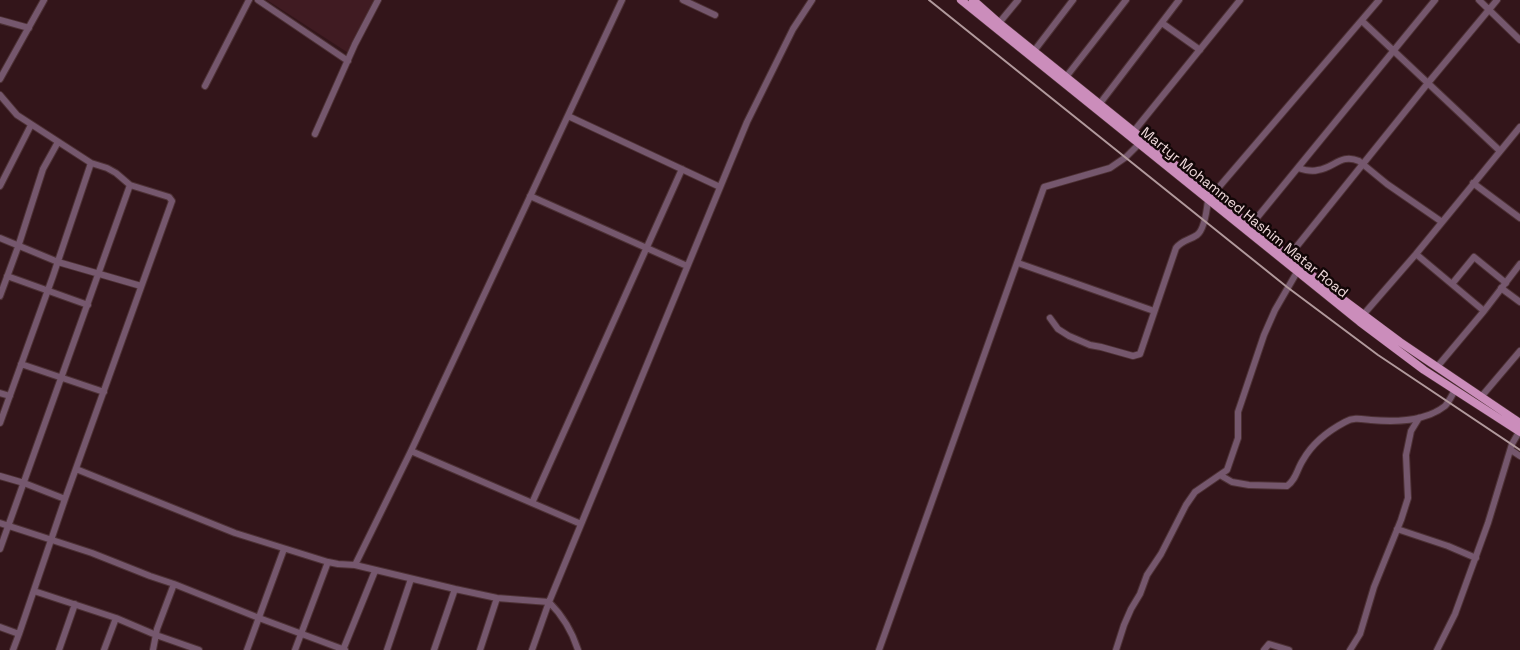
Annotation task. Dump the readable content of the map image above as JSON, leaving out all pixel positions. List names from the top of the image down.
{
  "streets": {
    "main road": ["Martyr Mohammed Hashim Matar Road"]
  }
}
